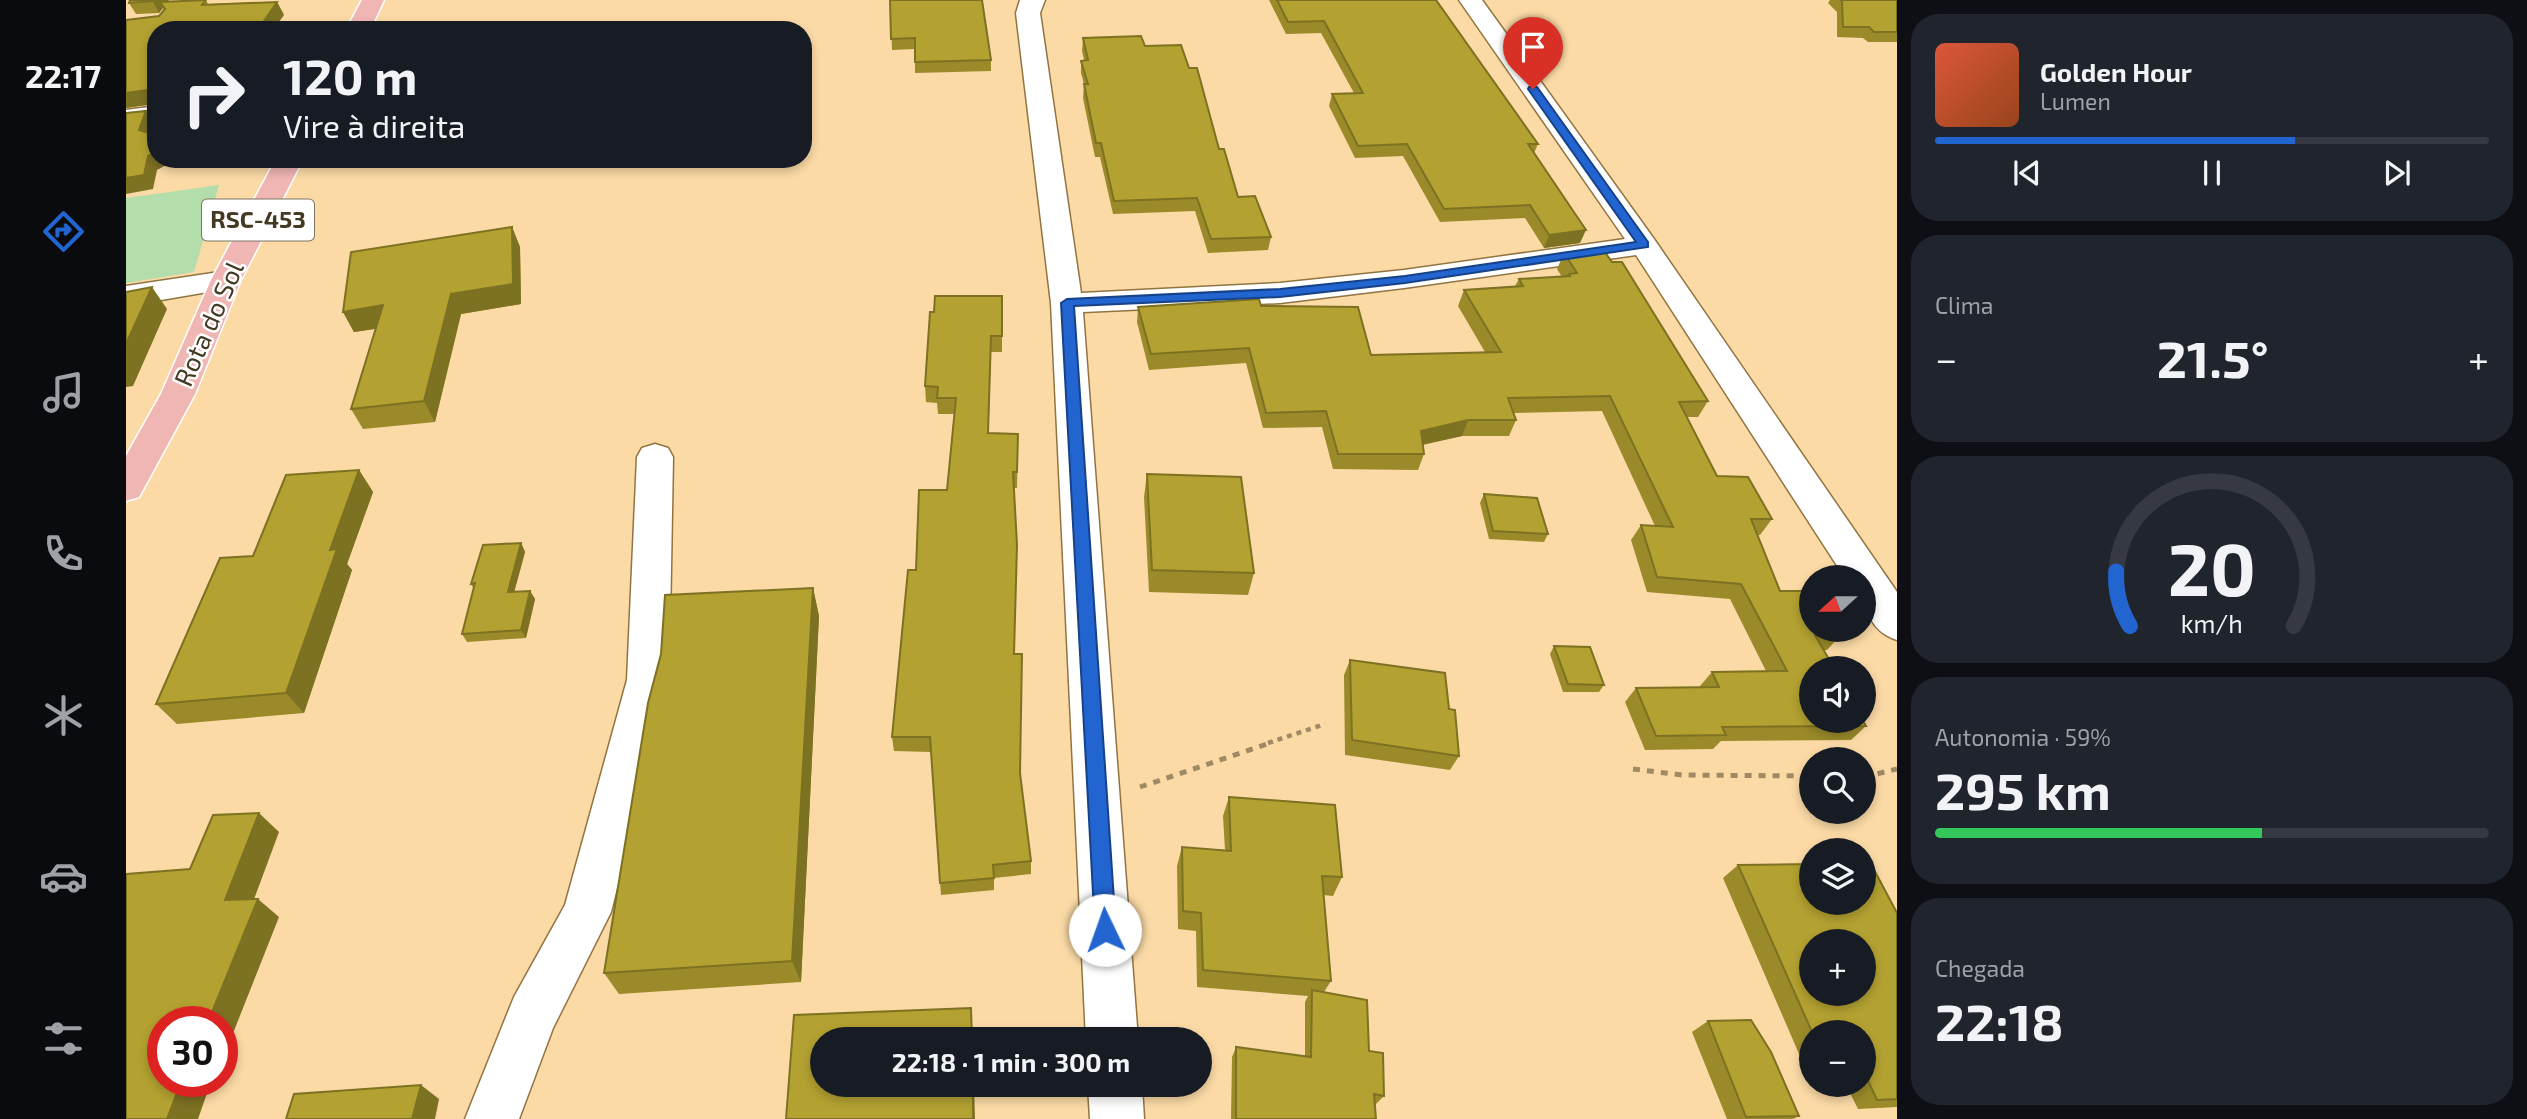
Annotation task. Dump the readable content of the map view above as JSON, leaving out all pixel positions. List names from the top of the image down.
{
  "streets": {
    "highway": ["RSC-453", "Rota do Sol"]
  },
  "north": "left",
  "page": {
    "tabs": "22:17",
    "turn": ["120 m", "Vire à direita"],
    "song": ["Golden Hour", "Lumen"],
    "tile": [
      "Clima",
      ["Autonomia · 59%", "295 km"],
      ["Chegada", "22:18"]
    ],
    "heat": ["−", "21.5°", "+"],
    "map_buttons": ["+", "−"],
    "limit": "30",
    "trip": "22:18 · 1 min · 300 m",
    "gauge": ["20", "km/h"]
  }
}
